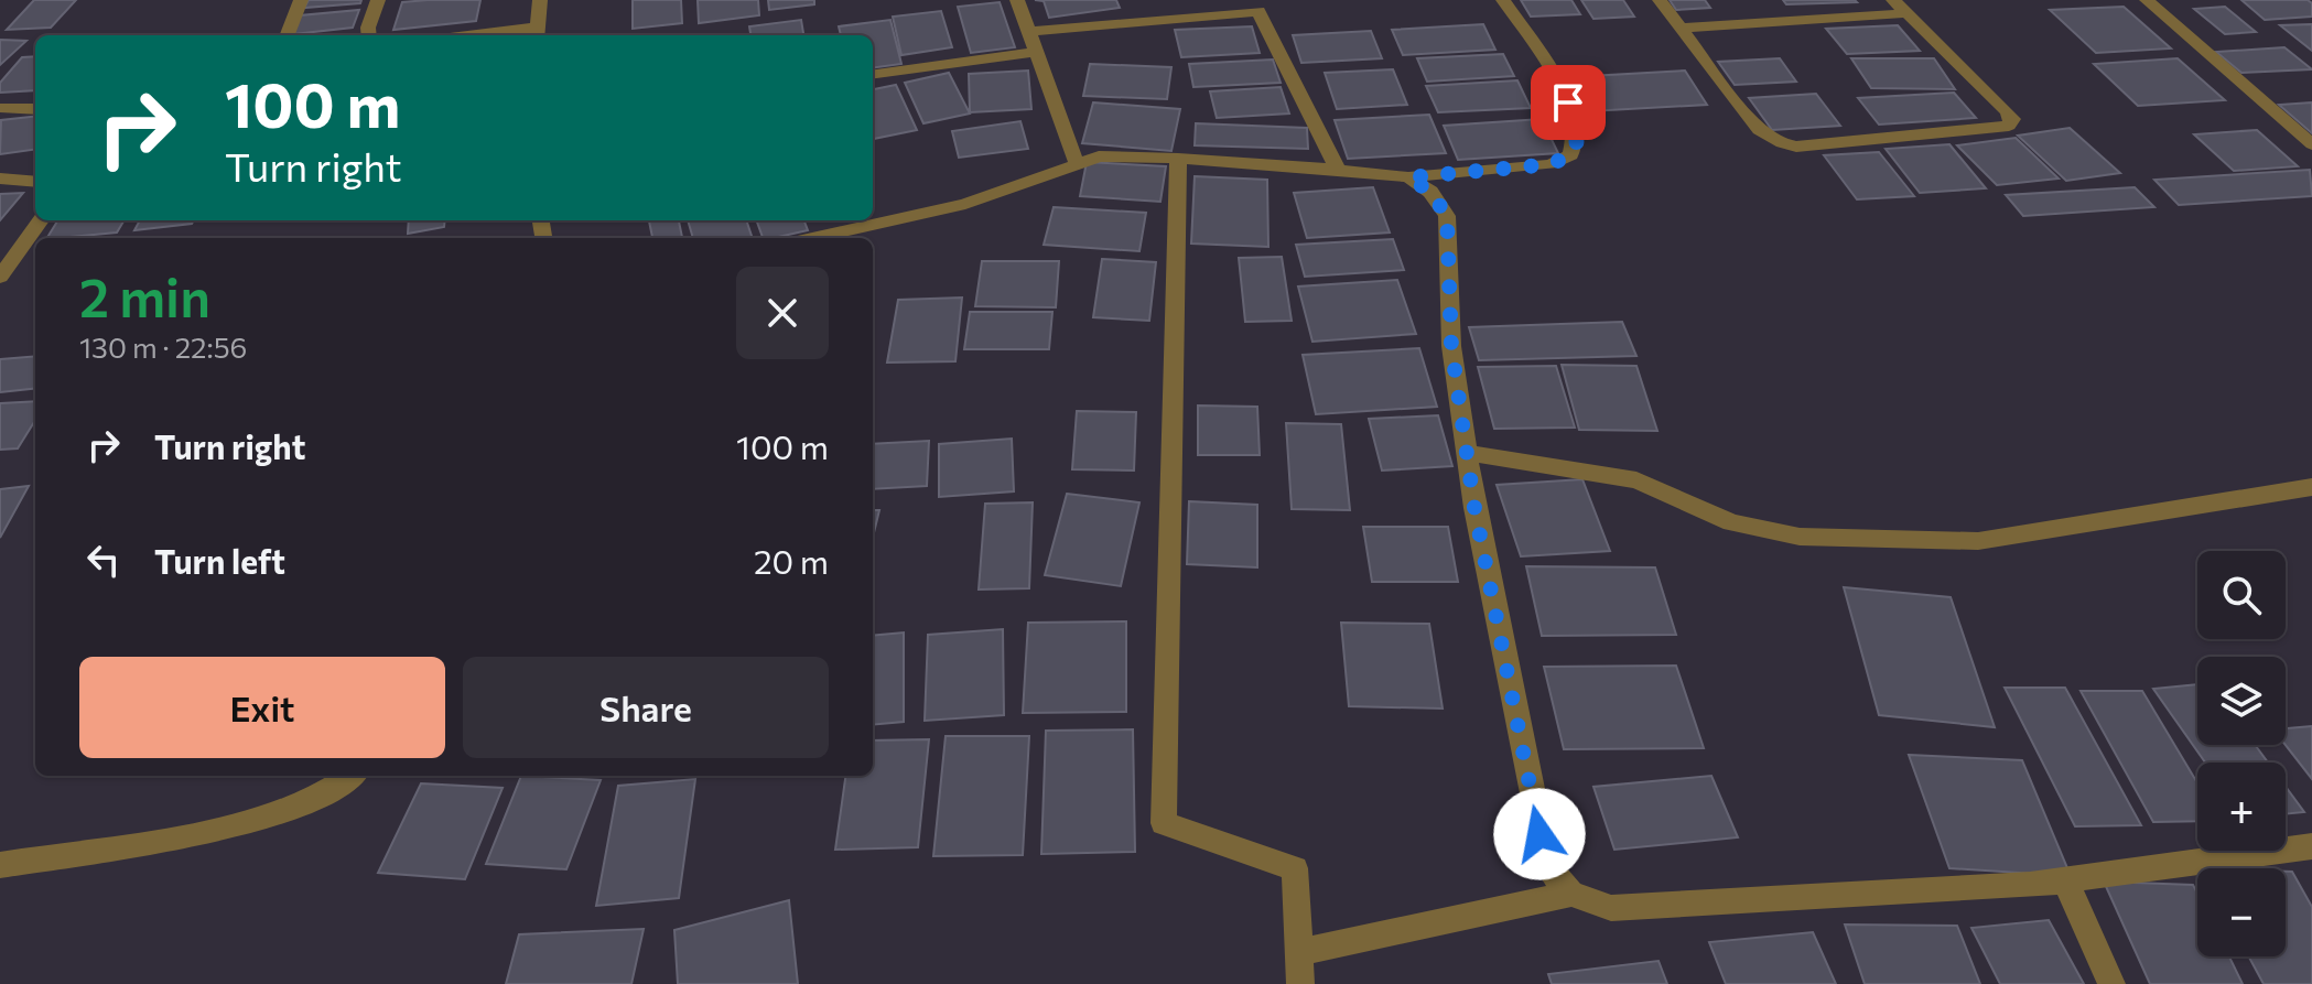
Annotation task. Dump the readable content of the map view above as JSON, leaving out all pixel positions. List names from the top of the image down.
{
  "page": {
    "turn": ["100 m", "Turn right"],
    "heading": ["2 min", "130 m · 22:56"],
    "list": [
      {
        "name": "Turn right",
        "value": "100 m"
      },
      {
        "name": "Turn left",
        "value": "20 m"
      }
    ],
    "map_buttons": ["+", "−"],
    "buttons": ["Exit", "Share"]
  }
}
